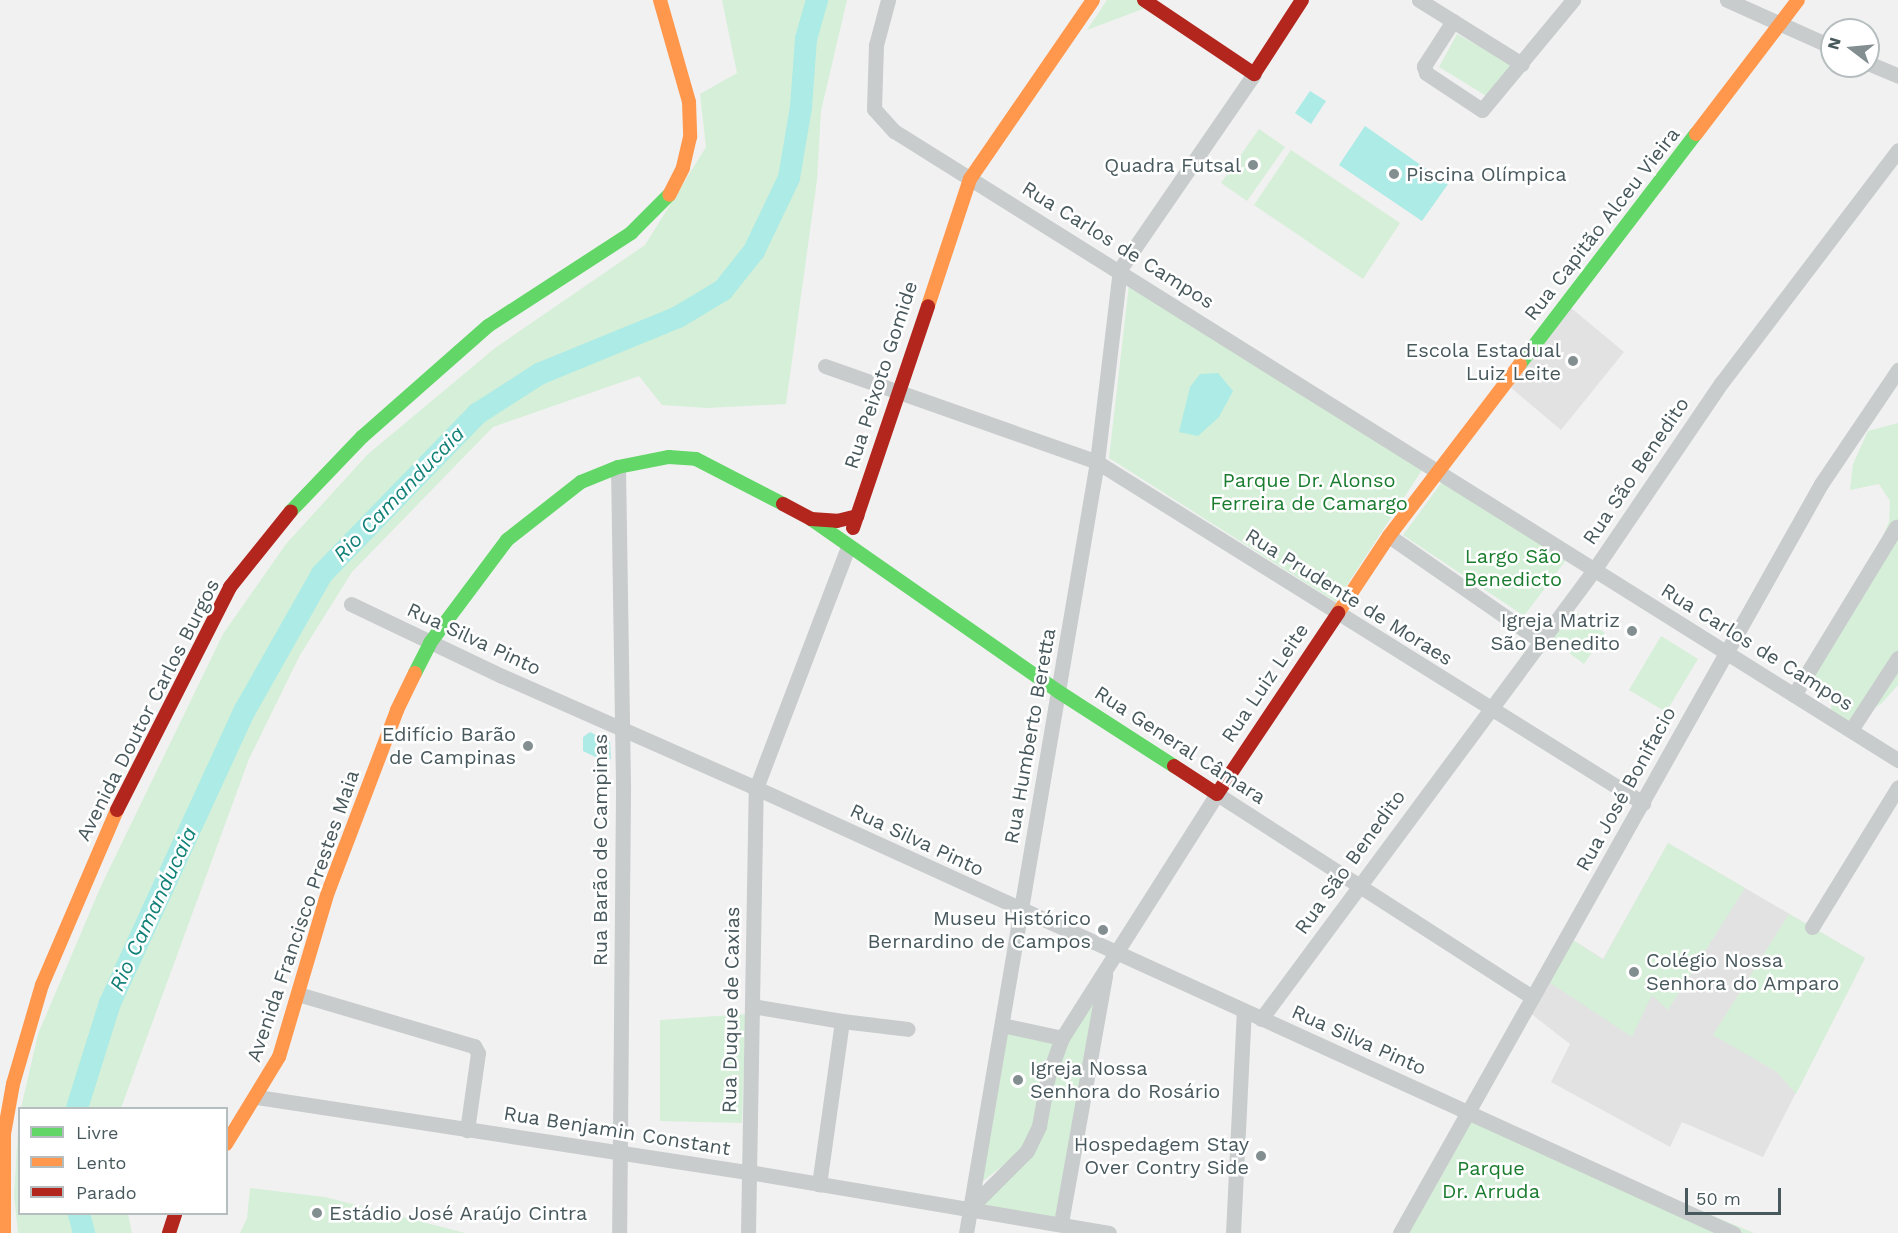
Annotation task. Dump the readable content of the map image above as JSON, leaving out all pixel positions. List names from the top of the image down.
{
  "streets": {
    "street": [
      "Rua Capitão Alceu Vieira",
      "Rua Carlos de Campos",
      "Rua Peixoto Gomide",
      "Rua São Benedito",
      "Rua Prudente de Moraes",
      "Rua Silva Pinto",
      "Rua Luiz Leite",
      "Avenida Doutor Carlos Burgos",
      "Rua Humberto Beretta",
      "Rua General Câmara",
      "Rua José Bonifacio",
      "Rua Barão de Campinas",
      "Avenida Francisco Prestes Maia",
      "Rua Duque de Caxias",
      "Rua Benjamin Constant"
    ]
  },
  "crossings": [
    ["Rua Capitão Alceu Vieira", "Rua Carlos de Campos"],
    ["Rua Capitão Alceu Vieira", "Rua Luiz Leite"],
    ["Rua Carlos de Campos", "Rua Peixoto Gomide"],
    ["Rua Carlos de Campos", "Rua São Benedito"],
    ["Rua Carlos de Campos", "Rua Luiz Leite"],
    ["Rua Carlos de Campos", "Rua Humberto Beretta"],
    ["Rua Carlos de Campos", "Rua José Bonifacio"],
    ["Rua Peixoto Gomide", "Rua Prudente de Moraes"],
    ["Rua Peixoto Gomide", "Rua Silva Pinto"],
    ["Rua Peixoto Gomide", "Rua General Câmara"],
    ["Rua Peixoto Gomide", "Avenida Francisco Prestes Maia"],
    ["Rua Peixoto Gomide", "Rua Duque de Caxias"],
    ["Rua São Benedito", "Rua Prudente de Moraes"],
    ["Rua São Benedito", "Rua Silva Pinto"],
    ["Rua São Benedito", "Rua General Câmara"],
    ["Rua Prudente de Moraes", "Rua Luiz Leite"],
    ["Rua Prudente de Moraes", "Rua Humberto Beretta"],
    ["Rua Prudente de Moraes", "Rua José Bonifacio"],
    ["Rua Silva Pinto", "Rua Luiz Leite"],
    ["Rua Silva Pinto", "Rua Humberto Beretta"],
    ["Rua Silva Pinto", "Rua José Bonifacio"],
    ["Rua Silva Pinto", "Rua Barão de Campinas"],
    ["Rua Silva Pinto", "Avenida Francisco Prestes Maia"],
    ["Rua Silva Pinto", "Rua Duque de Caxias"],
    ["Rua Luiz Leite", "Rua Humberto Beretta"],
    ["Rua Luiz Leite", "Rua General Câmara"],
    ["Rua Luiz Leite", "Rua Benjamin Constant"],
    ["Rua Humberto Beretta", "Rua General Câmara"],
    ["Rua Humberto Beretta", "Rua Benjamin Constant"],
    ["Rua General Câmara", "Rua José Bonifacio"],
    ["Rua General Câmara", "Avenida Francisco Prestes Maia"],
    ["Rua Barão de Campinas", "Avenida Francisco Prestes Maia"],
    ["Rua Barão de Campinas", "Rua Benjamin Constant"],
    ["Avenida Francisco Prestes Maia", "Rua Benjamin Constant"],
    ["Rua Duque de Caxias", "Rua Benjamin Constant"]
  ],
  "water": ["Rio Camanducaia"],
  "parks": ["Parque Dr. Alonso Ferreira de Camargo", "Largo São Benedicto", "Parque Dr. Arruda"],
  "places": [
    "Quadra Futsal",
    "Piscina Olímpica",
    "Escola Estadual Luiz Leite",
    "Igreja Matriz São Benedito",
    "Edifício Barão de Campinas",
    "Museu Histórico Bernardino de Campos",
    "Colégio Nossa Senhora do Amparo",
    "Igreja Nossa Senhora do Rosário",
    "Hospedagem Stay Over Contry Side",
    "Estádio José Araújo Cintra"
  ],
  "legend": ["Livre", "Lento", "Parado"],
  "scale_bar": "50 m",
  "north": "left"
}
